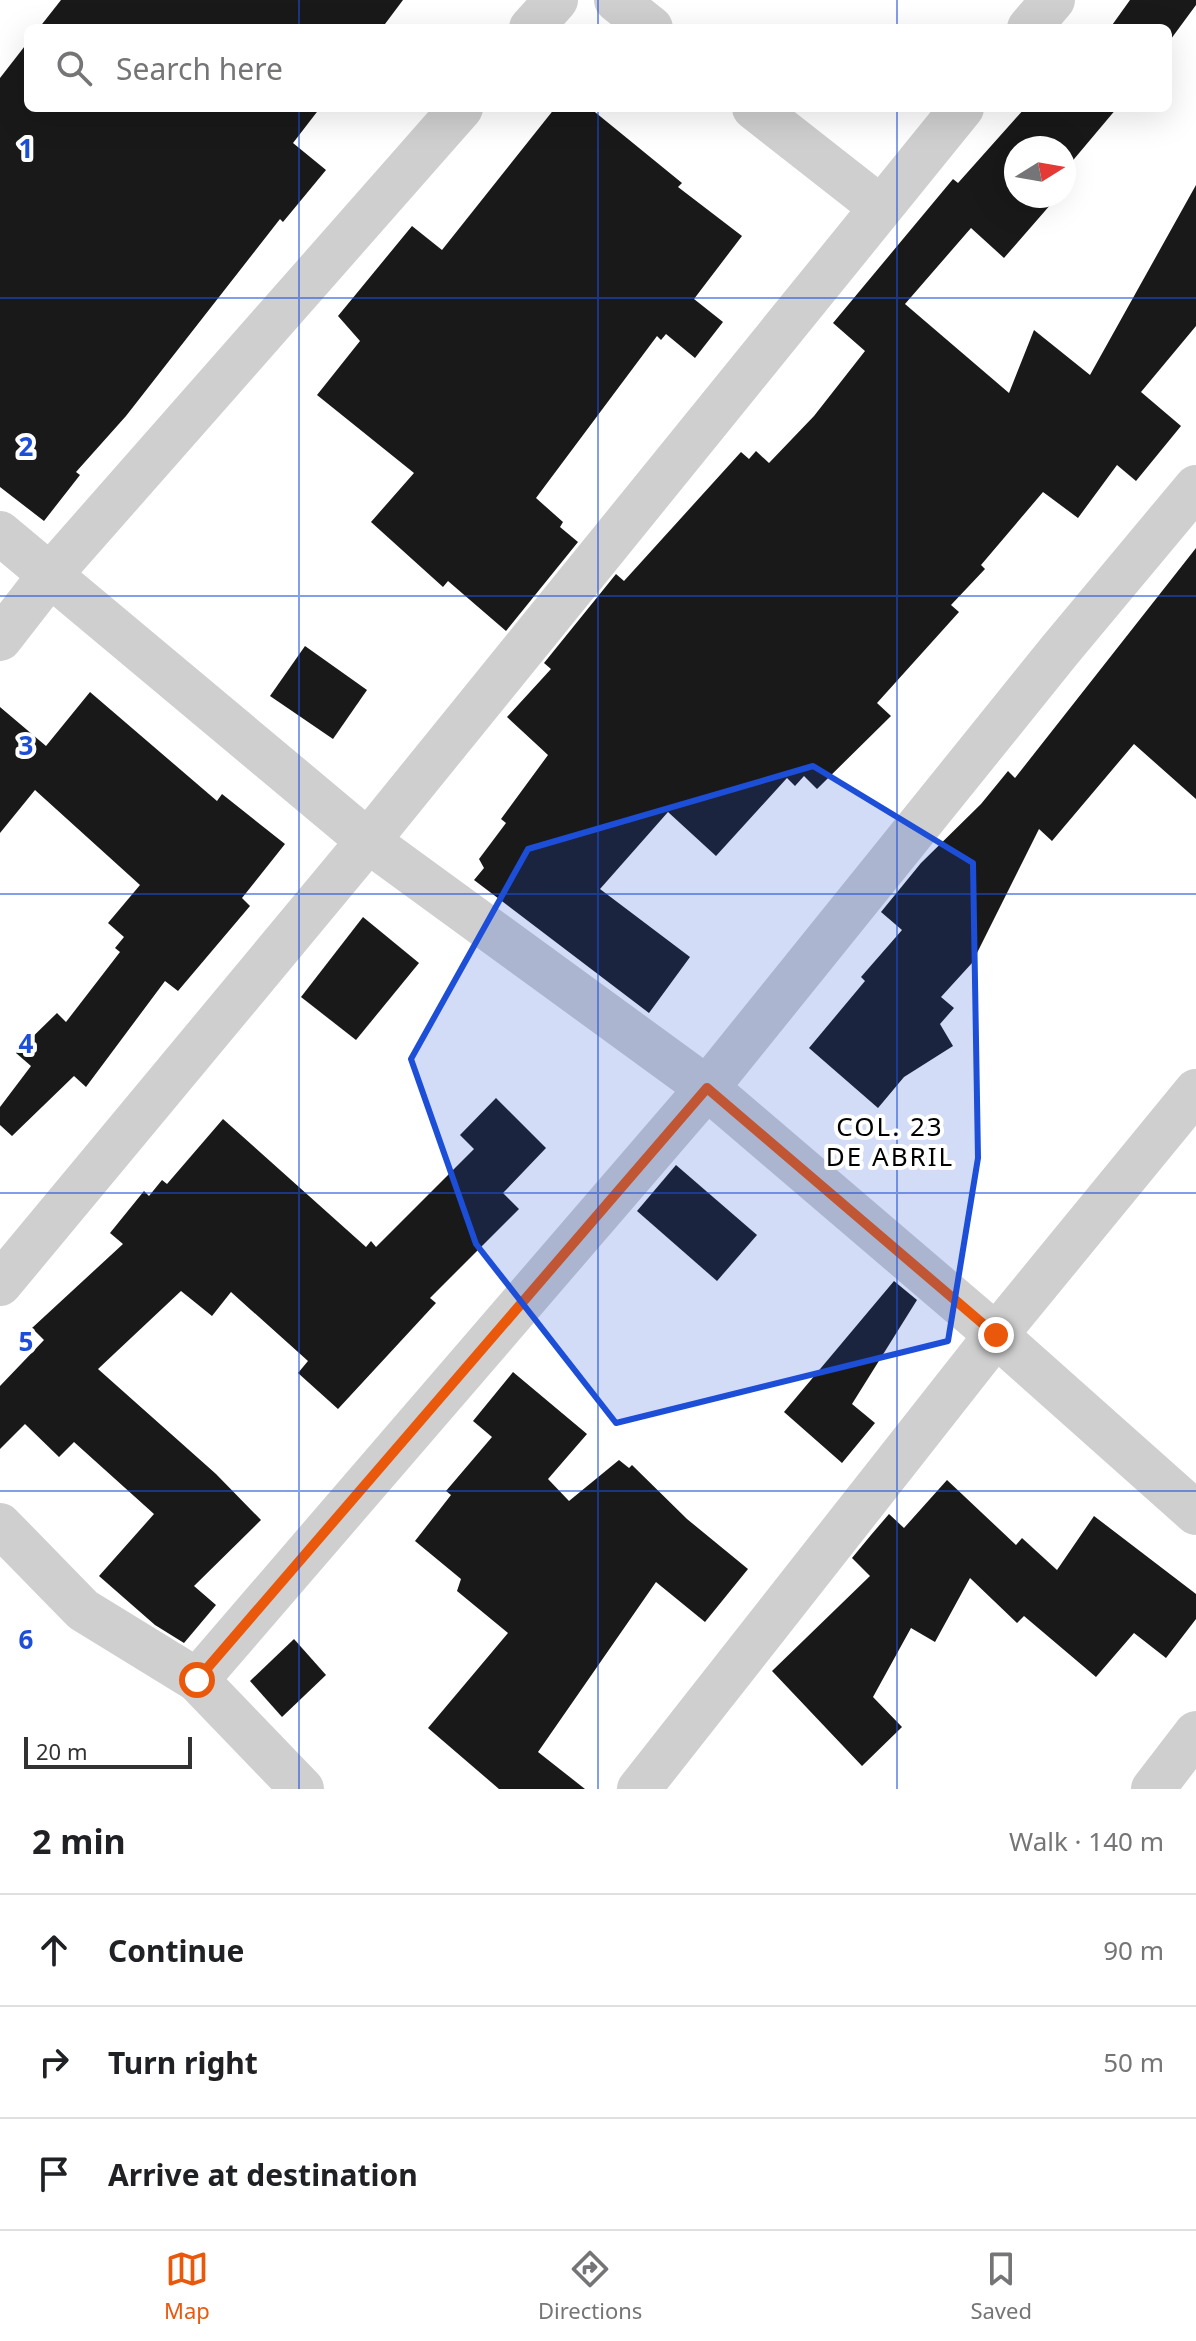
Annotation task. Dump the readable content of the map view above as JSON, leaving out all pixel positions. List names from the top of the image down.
{
  "districts": ["COL. 23 DE ABRIL"],
  "scale_bar": "20 m",
  "north": "right",
  "page": {
    "search": "Search here",
    "scale": "20 m",
    "heading": ["2 min", "Walk · 140 m"],
    "list": [
      ["Continue", "90 m"],
      ["Turn right", "50 m"],
      "Arrive at destination"
    ],
    "nav": ["Map", "Directions", "Saved"]
  },
  "grid": {
    "rows": [
      "1",
      "2",
      "3",
      "4",
      "5",
      "6"
    ]
  }
}
